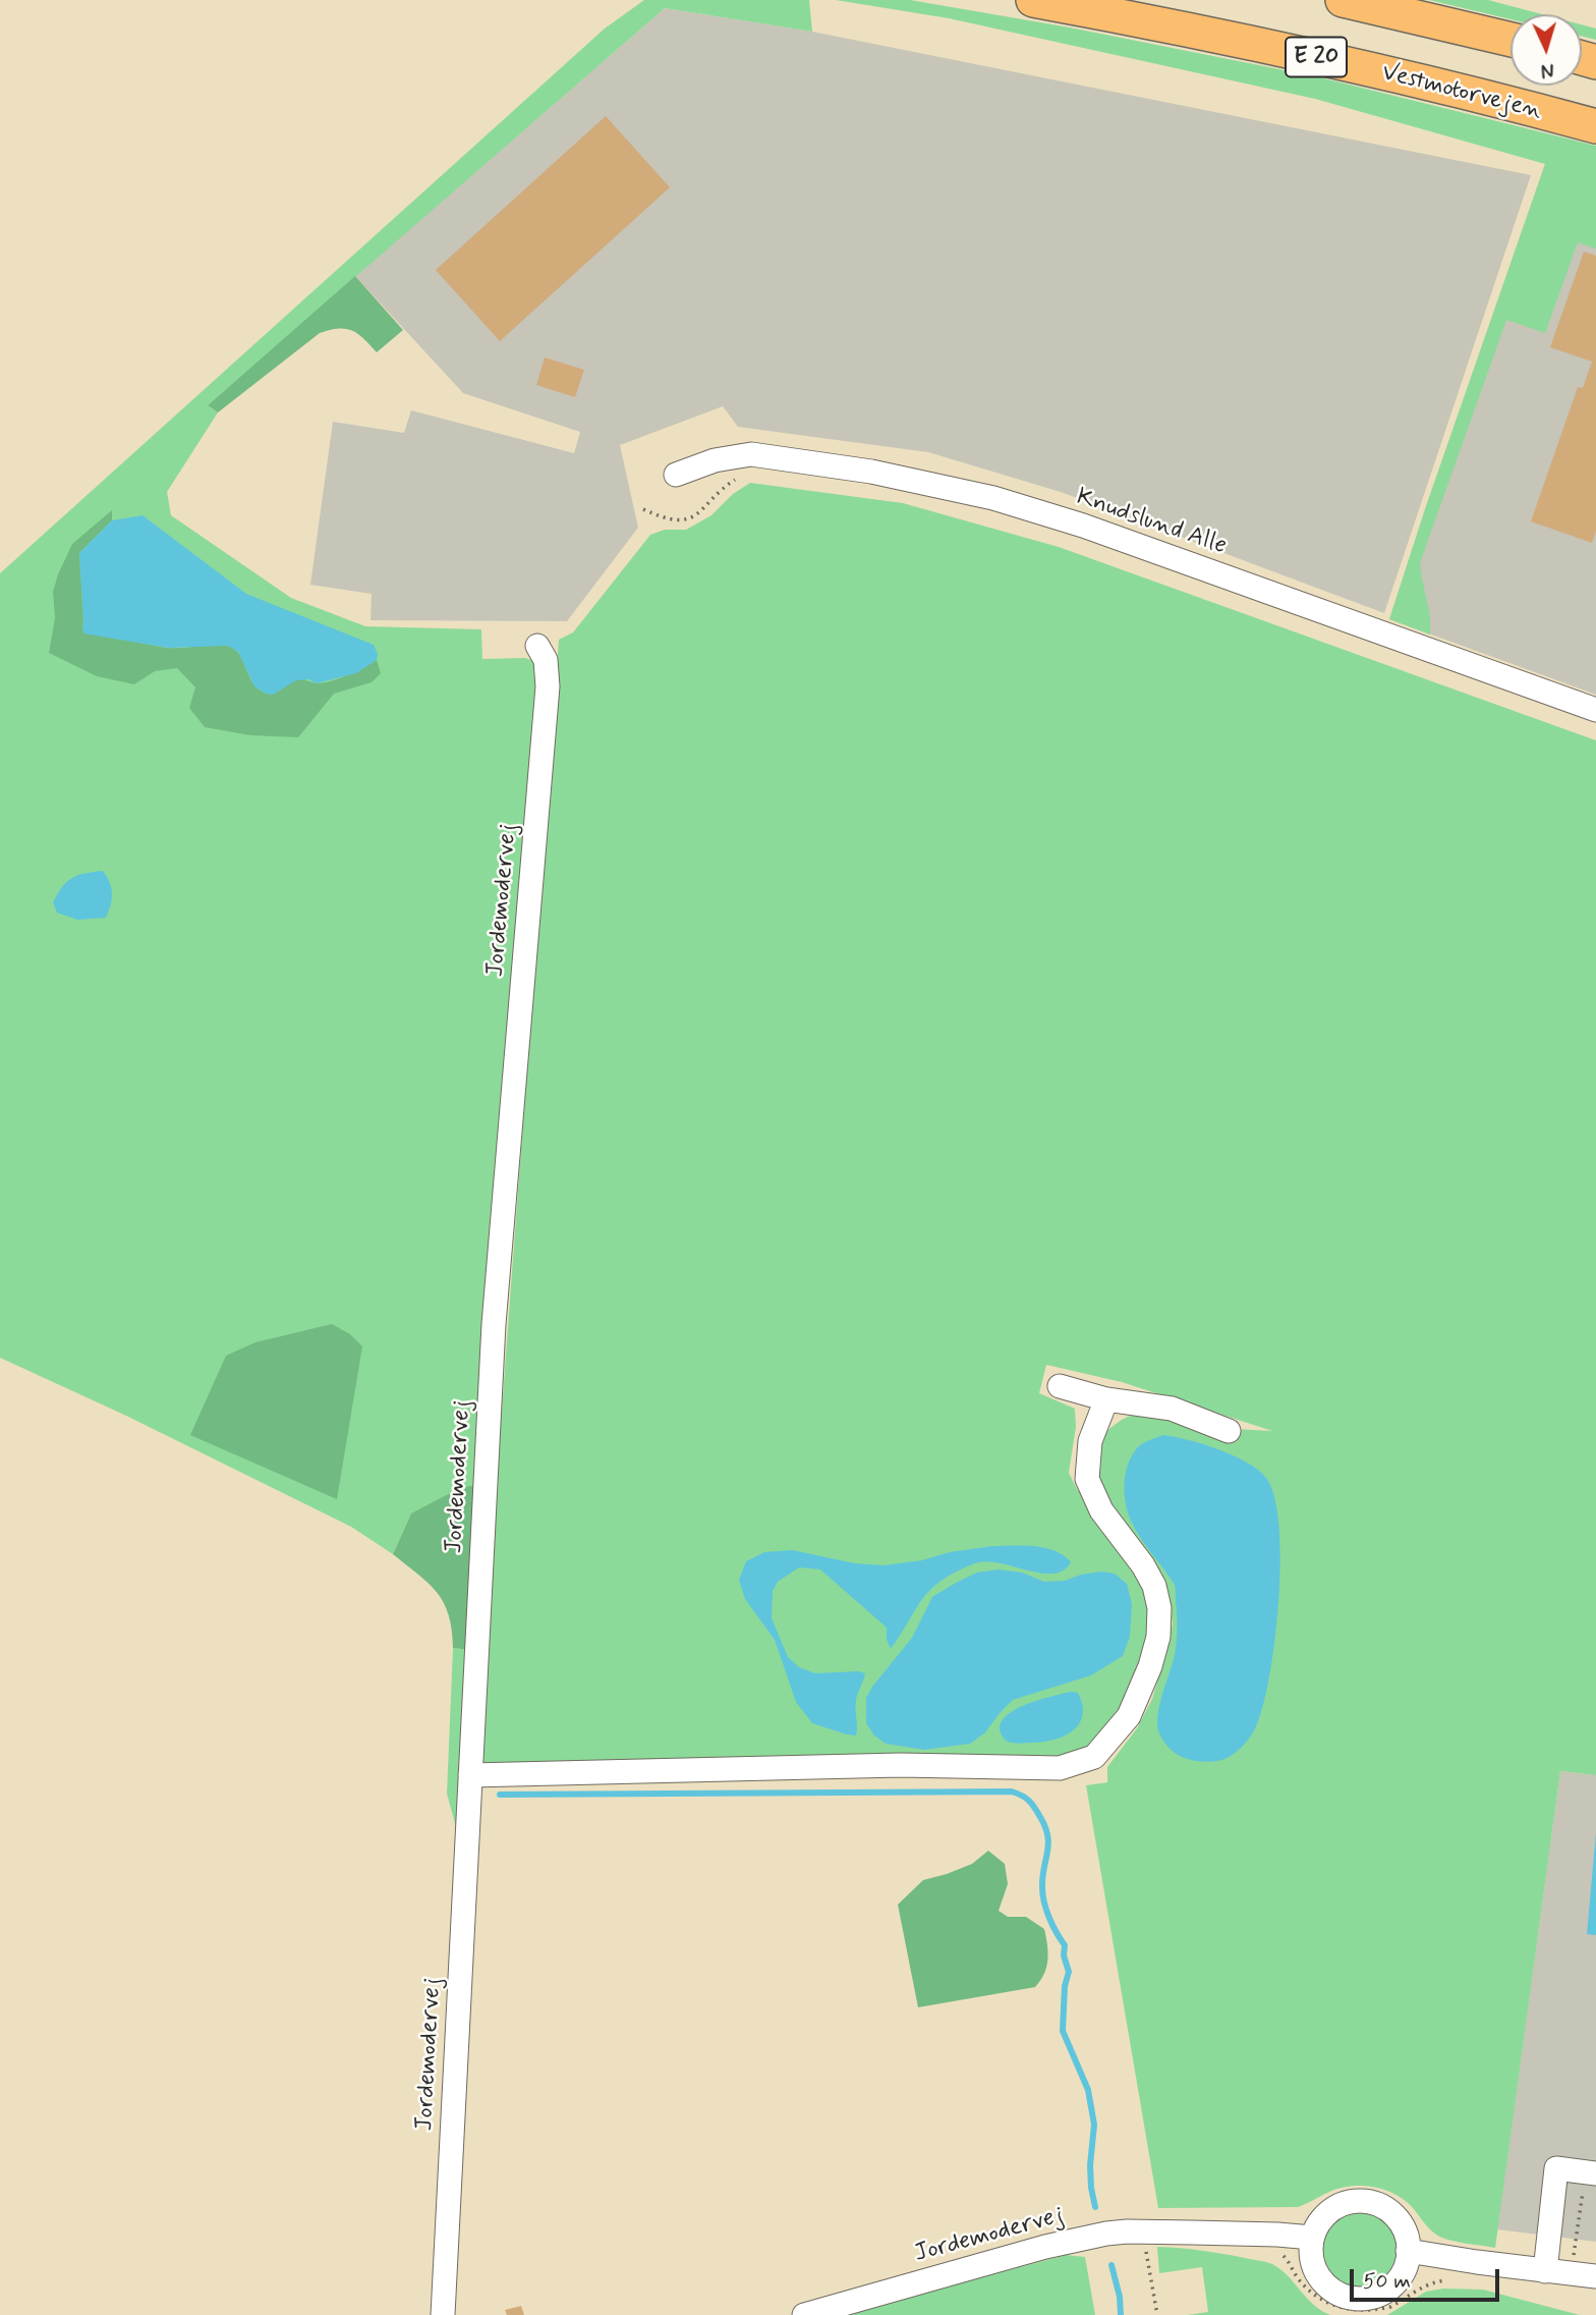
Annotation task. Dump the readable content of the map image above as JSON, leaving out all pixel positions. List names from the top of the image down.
{
  "streets": {
    "highway": ["E 20", "Vestmotorvejen"],
    "street": ["Knudslund Alle", "Jordemodervej"]
  },
  "scale_bar": "50 m",
  "north": "bottom"
}
